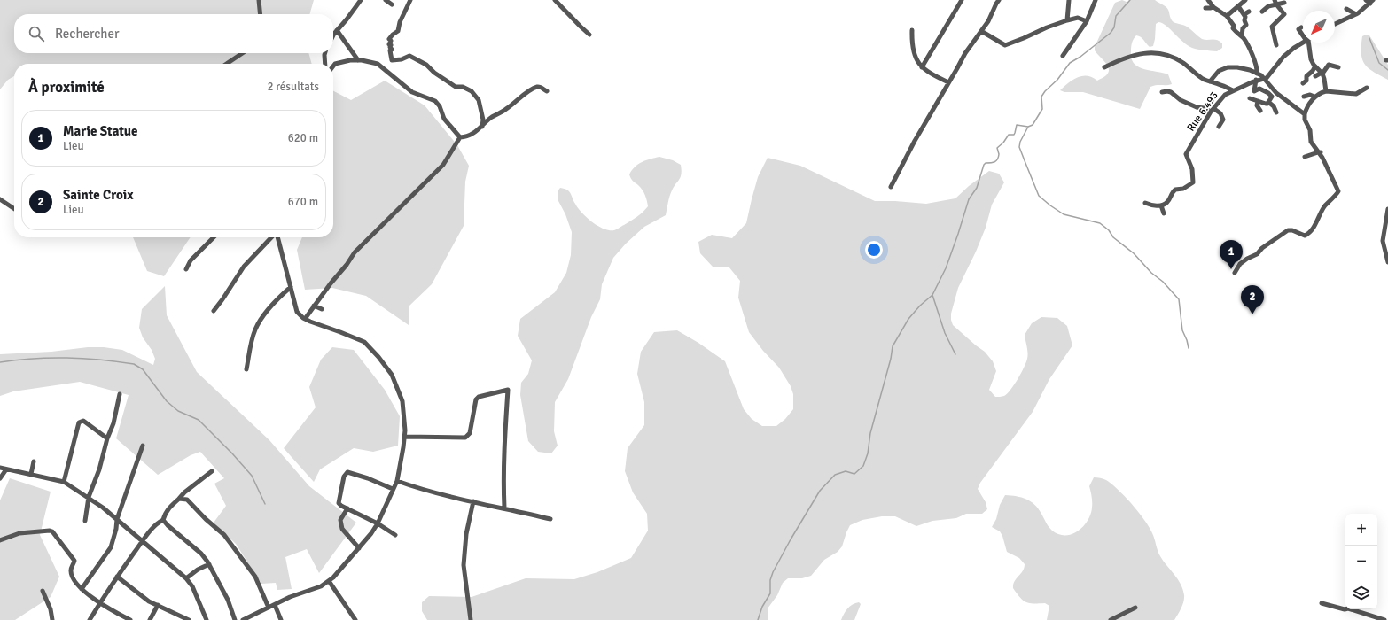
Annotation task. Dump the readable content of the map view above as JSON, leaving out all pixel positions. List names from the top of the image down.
{
  "streets": {
    "street": ["Rue 6.493"]
  },
  "north": "bottom left",
  "page": {
    "search": "Rechercher",
    "heading": ["À proximité", "2 résultats"],
    "list": [
      {
        "mark": "1",
        "name": "Marie Statue",
        "note": "Lieu",
        "value": "620 m"
      },
      {
        "mark": "2",
        "name": "Sainte Croix",
        "note": "Lieu",
        "value": "670 m"
      }
    ],
    "pins": ["1", "2"],
    "map_buttons": ["+", "−"]
  }
}
